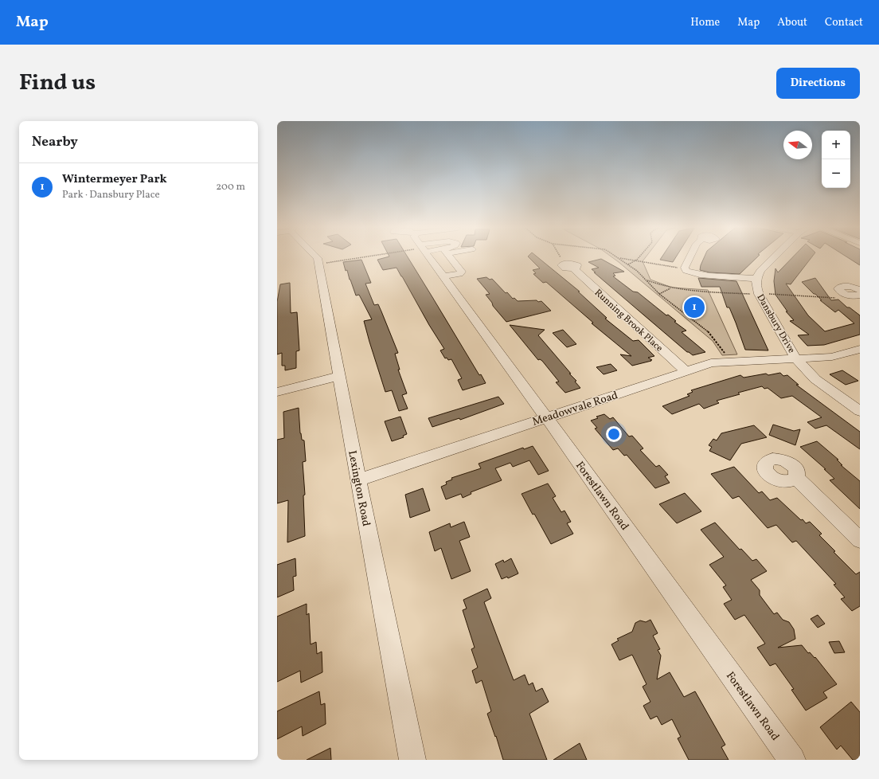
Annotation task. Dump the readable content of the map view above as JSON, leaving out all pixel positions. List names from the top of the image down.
{
  "streets": {
    "street": [
      "Running Brook Place",
      "Dansbury Drive",
      "Meadowvale Road",
      "Lexington Road",
      "Forestlawn Road"
    ]
  },
  "crossings": [
    ["Running Brook Place", "Meadowvale Road"],
    ["Dansbury Drive", "Meadowvale Road"],
    ["Meadowvale Road", "Lexington Road"],
    ["Meadowvale Road", "Forestlawn Road"]
  ],
  "north": "left",
  "page": {
    "header": "Map",
    "nav": [
      "Home",
      "Map",
      "About",
      "Contact"
    ],
    "title": "Find us",
    "buttons": "Directions",
    "heading": "Nearby",
    "map_buttons": ["+", "−"],
    "list": [
      {
        "mark": "1",
        "name": "Wintermeyer Park",
        "note": "Park · Dansbury Place",
        "value": "200 m"
      }
    ],
    "pins": "1"
  }
}
